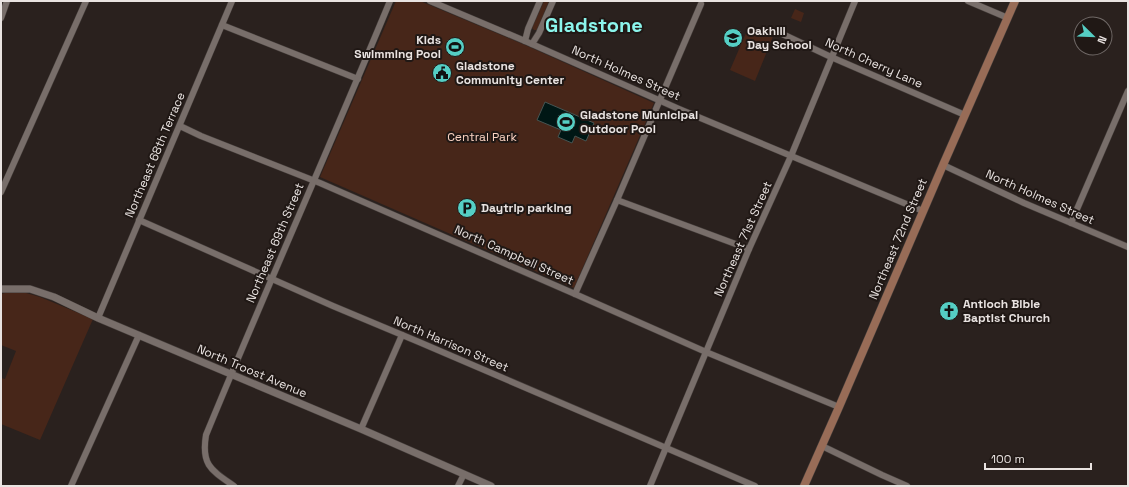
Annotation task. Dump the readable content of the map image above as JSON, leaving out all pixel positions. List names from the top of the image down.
{
  "streets": {
    "main road": ["Northeast 72nd Street"],
    "street": [
      "North Cherry Lane",
      "North Holmes Street",
      "Northeast 68th Terrace",
      "Northeast 71st Street",
      "Northeast 69th Street",
      "North Campbell Street",
      "North Harrison Street",
      "North Troost Avenue"
    ]
  },
  "crossings": [
    ["North Cherry Lane", "Northeast 71st Street"],
    ["North Cherry Lane", "Northeast 72nd Street"],
    ["North Holmes Street", "Northeast 71st Street"],
    ["North Holmes Street", "Northeast 72nd Street"],
    ["Northeast 68th Terrace", "North Campbell Street"],
    ["Northeast 68th Terrace", "North Harrison Street"],
    ["Northeast 68th Terrace", "North Troost Avenue"],
    ["Northeast 71st Street", "North Campbell Street"],
    ["Northeast 71st Street", "North Harrison Street"],
    ["Northeast 72nd Street", "North Campbell Street"],
    ["Northeast 69th Street", "North Campbell Street"],
    ["Northeast 69th Street", "North Harrison Street"],
    ["Northeast 69th Street", "North Troost Avenue"]
  ],
  "districts": ["Gladstone"],
  "parks": ["Central Park"],
  "places": {
    "school or university": ["Oakhill Day School"],
    "sports": ["Kids Swimming Pool", "Gladstone Municipal Outdoor Pool"],
    "public building": ["Gladstone Community Center"],
    "parking": ["Daytrip parking"],
    "church": ["Antioch Bible Baptist Church"]
  },
  "scale_bar": "100 m",
  "north": "bottom right"
}
